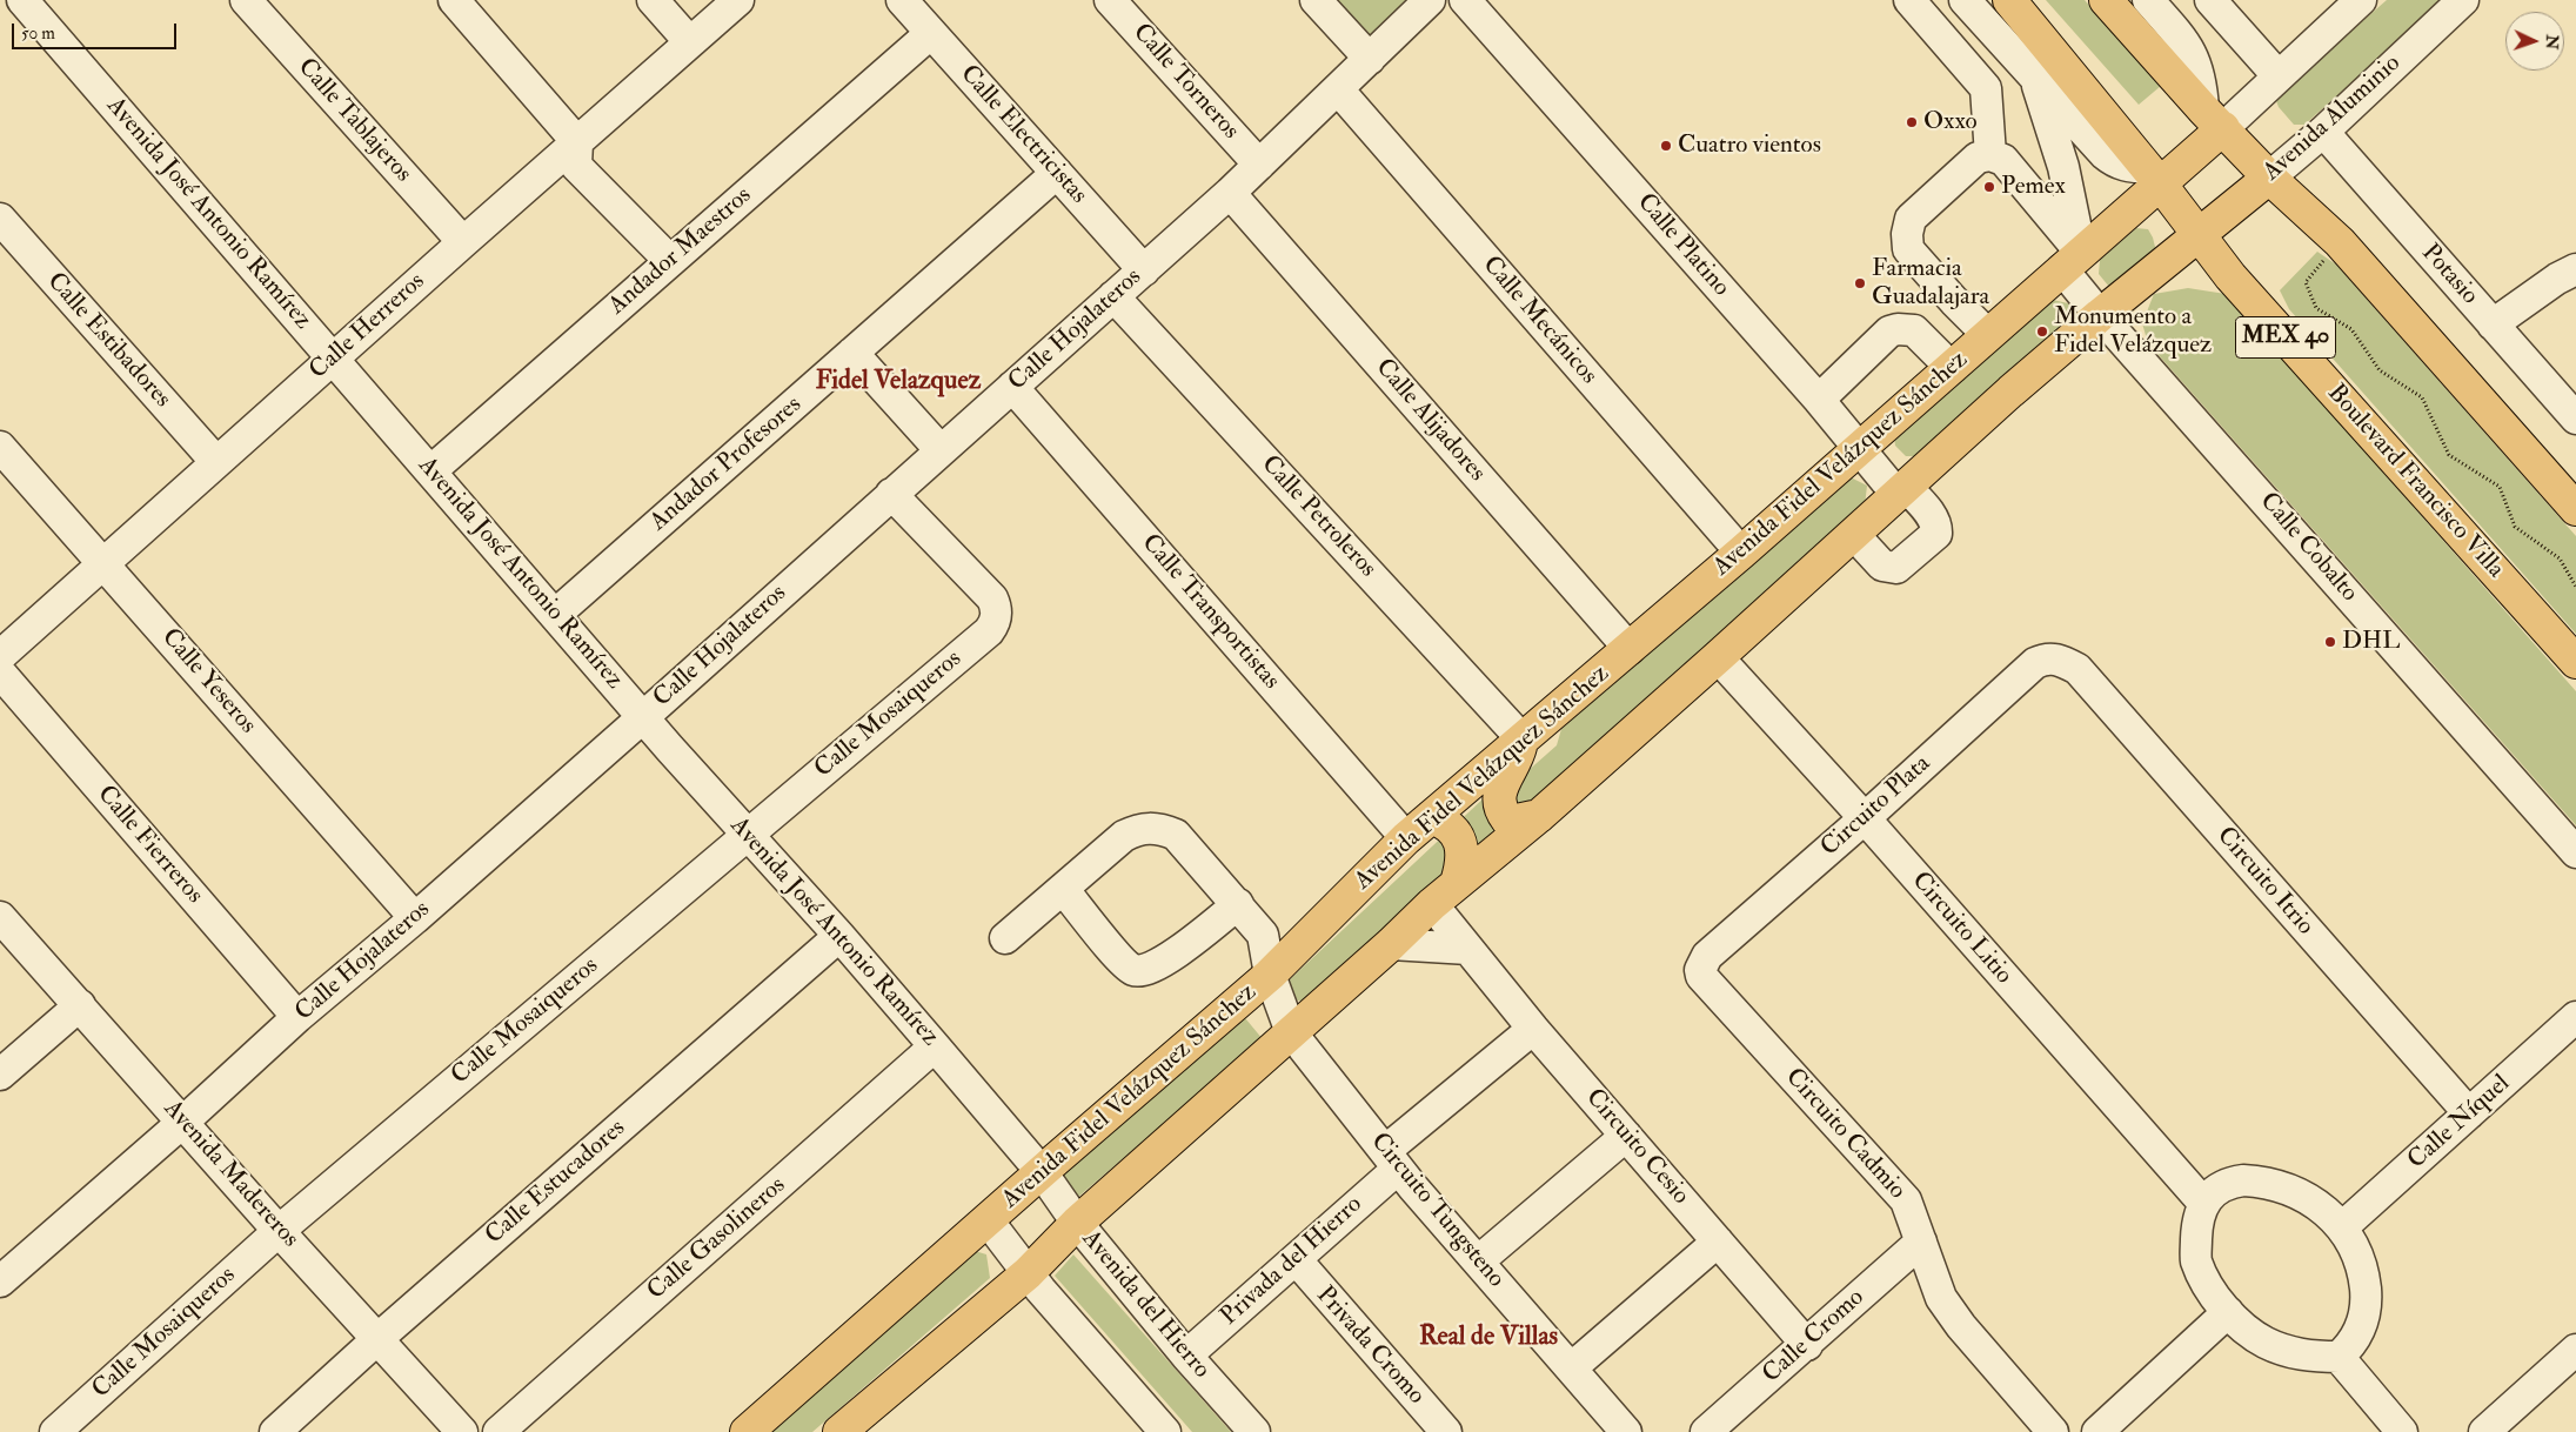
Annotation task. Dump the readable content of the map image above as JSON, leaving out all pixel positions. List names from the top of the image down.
{
  "streets": {
    "main road": [
      "Avenida Aluminio",
      "MEX 40",
      "Avenida Fidel Velázquez Sánchez",
      "Boulevard Francisco Villa"
    ],
    "street": [
      "Calle Torneros",
      "Calle Tablajeros",
      "Calle Electricistas",
      "Avenida José Antonio Ramírez",
      "Calle Platino",
      "Andador Maestros",
      "Potasio",
      "Calle Mecánicos",
      "Calle Herreros",
      "Calle Hojalateros",
      "Calle Estibadores",
      "Calle Alijadores",
      "Andador Profesores",
      "Calle Petroleros",
      "Calle Cobalto",
      "Calle Transportistas",
      "Calle Yeseros",
      "Calle Mosaiqueros",
      "Circuito Plata",
      "Calle Fierreros",
      "Circuito Itrio",
      "Circuito Litio",
      "Calle Níquel",
      "Circuito Cadmio",
      "Circuito Cesio",
      "Avenida Madereros",
      "Calle Estucadores",
      "Circuito Tungsteno",
      "Calle Gasolineros",
      "Privada del Hierro",
      "Avenida del Hierro",
      "Calle Cromo",
      "Privada Cromo"
    ]
  },
  "crossings": [
    ["Calle Torneros", "Calle Hojalateros"],
    ["Avenida Aluminio", "Potasio"],
    ["Avenida Aluminio", "Boulevard Francisco Villa"],
    ["Calle Tablajeros", "Calle Herreros"],
    ["Calle Electricistas", "Andador Maestros"],
    ["Calle Electricistas", "Calle Hojalateros"],
    ["Calle Electricistas", "Andador Profesores"],
    ["Avenida José Antonio Ramírez", "Andador Maestros"],
    ["Avenida José Antonio Ramírez", "Calle Herreros"],
    ["Avenida José Antonio Ramírez", "Calle Hojalateros"],
    ["Avenida José Antonio Ramírez", "Andador Profesores"],
    ["Avenida José Antonio Ramírez", "Avenida Fidel Velázquez Sánchez"],
    ["Avenida José Antonio Ramírez", "Calle Mosaiqueros"],
    ["Avenida José Antonio Ramírez", "Calle Estucadores"],
    ["Avenida José Antonio Ramírez", "Calle Gasolineros"],
    ["Avenida José Antonio Ramírez", "Avenida del Hierro"],
    ["Calle Platino", "Avenida Fidel Velázquez Sánchez"],
    ["Calle Mecánicos", "Calle Hojalateros"],
    ["Calle Mecánicos", "Avenida Fidel Velázquez Sánchez"],
    ["Calle Herreros", "Calle Estibadores"],
    ["Calle Herreros", "Calle Yeseros"],
    ["Calle Hojalateros", "Calle Alijadores"],
    ["Calle Hojalateros", "Calle Petroleros"],
    ["Calle Hojalateros", "Calle Transportistas"],
    ["Calle Hojalateros", "Calle Yeseros"],
    ["Calle Hojalateros", "Calle Mosaiqueros"],
    ["Calle Hojalateros", "Calle Fierreros"],
    ["Calle Hojalateros", "Avenida Madereros"],
    ["Calle Alijadores", "Avenida Fidel Velázquez Sánchez"],
    ["Avenida Fidel Velázquez Sánchez", "Boulevard Francisco Villa"],
    ["Avenida Fidel Velázquez Sánchez", "Calle Petroleros"],
    ["Avenida Fidel Velázquez Sánchez", "Calle Cobalto"],
    ["Avenida Fidel Velázquez Sánchez", "Calle Transportistas"],
    ["Avenida Fidel Velázquez Sánchez", "Circuito Tungsteno"],
    ["Avenida Fidel Velázquez Sánchez", "Avenida del Hierro"],
    ["Calle Mosaiqueros", "Avenida Madereros"],
    ["Circuito Plata", "Circuito Itrio"],
    ["Circuito Plata", "Circuito Litio"],
    ["Circuito Plata", "Circuito Cadmio"],
    ["Circuito Itrio", "Calle Níquel"],
    ["Circuito Litio", "Calle Níquel"],
    ["Circuito Cadmio", "Calle Cromo"],
    ["Circuito Cesio", "Privada del Hierro"],
    ["Circuito Cesio", "Calle Cromo"],
    ["Avenida Madereros", "Calle Estucadores"],
    ["Circuito Tungsteno", "Privada del Hierro"],
    ["Privada del Hierro", "Avenida del Hierro"],
    ["Privada del Hierro", "Privada Cromo"]
  ],
  "districts": ["Fidel Velazquez", "Real de Villas"],
  "places": [
    "Oxxo",
    "Cuatro vientos",
    "Pemex",
    "Farmacia Guadalajara",
    "Monumento a Fidel Velázquez",
    "DHL"
  ],
  "scale_bar": "50 m",
  "north": "right"
}
